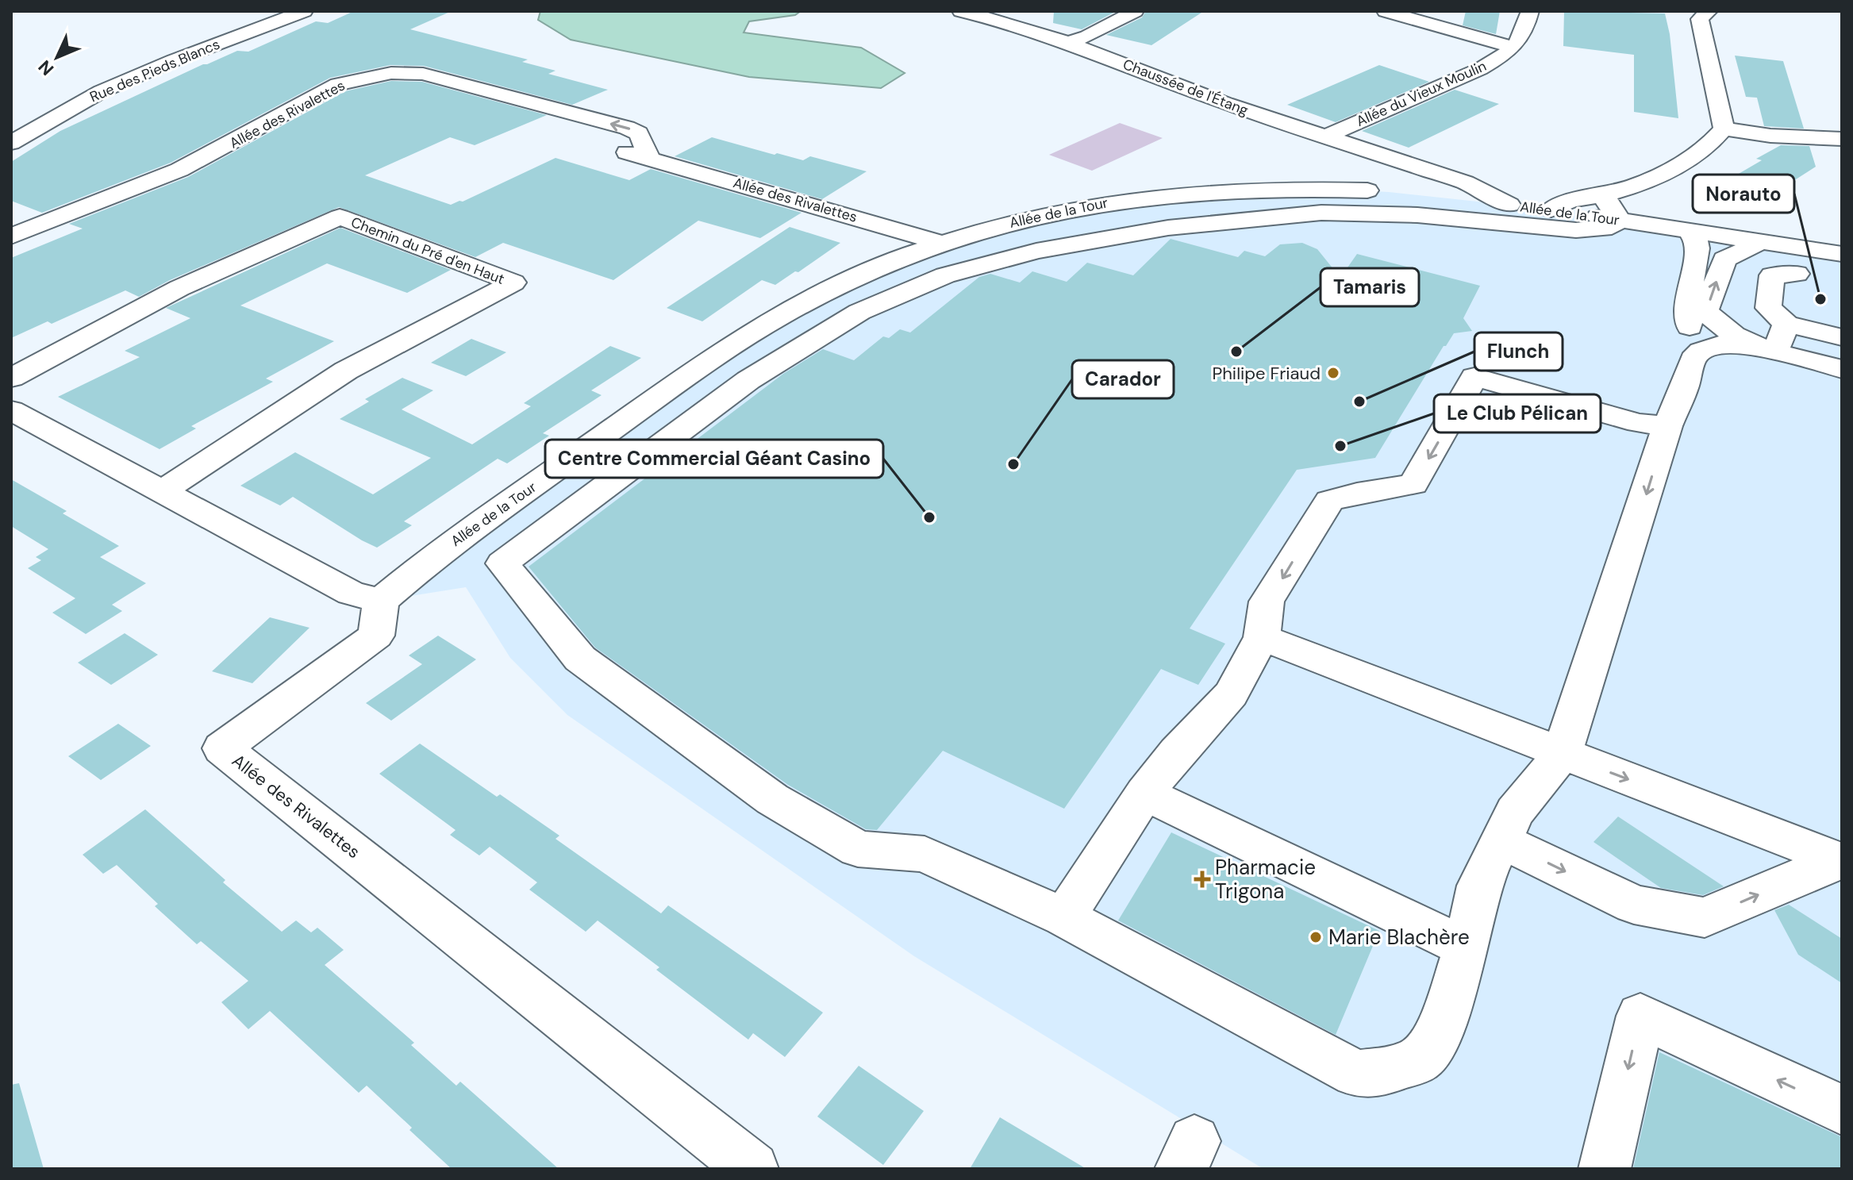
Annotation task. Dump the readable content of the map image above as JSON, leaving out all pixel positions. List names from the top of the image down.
{
  "streets": {
    "street": [
      "Rue des Pieds Blancs",
      "Chaussée de l'Étang",
      "Allée du Vieux Moulin",
      "Allée des Rivalettes",
      "Allée de la Tour",
      "Chemin du Pré d'en Haut"
    ]
  },
  "crossings": [
    ["Chaussée de l'Étang", "Allée du Vieux Moulin"],
    ["Chaussée de l'Étang", "Allée de la Tour"],
    ["Allée des Rivalettes", "Allée de la Tour"]
  ],
  "places": {
    "other": [
      "Norauto",
      "Tamaris",
      "Philipe Friaud",
      "Flunch",
      "Le Club Pélican",
      "Carador",
      "Centre Commercial Géant Casino",
      "Marie Blachère"
    ],
    "health": ["Pharmacie Trigona"]
  },
  "north": "bottom left"
}
